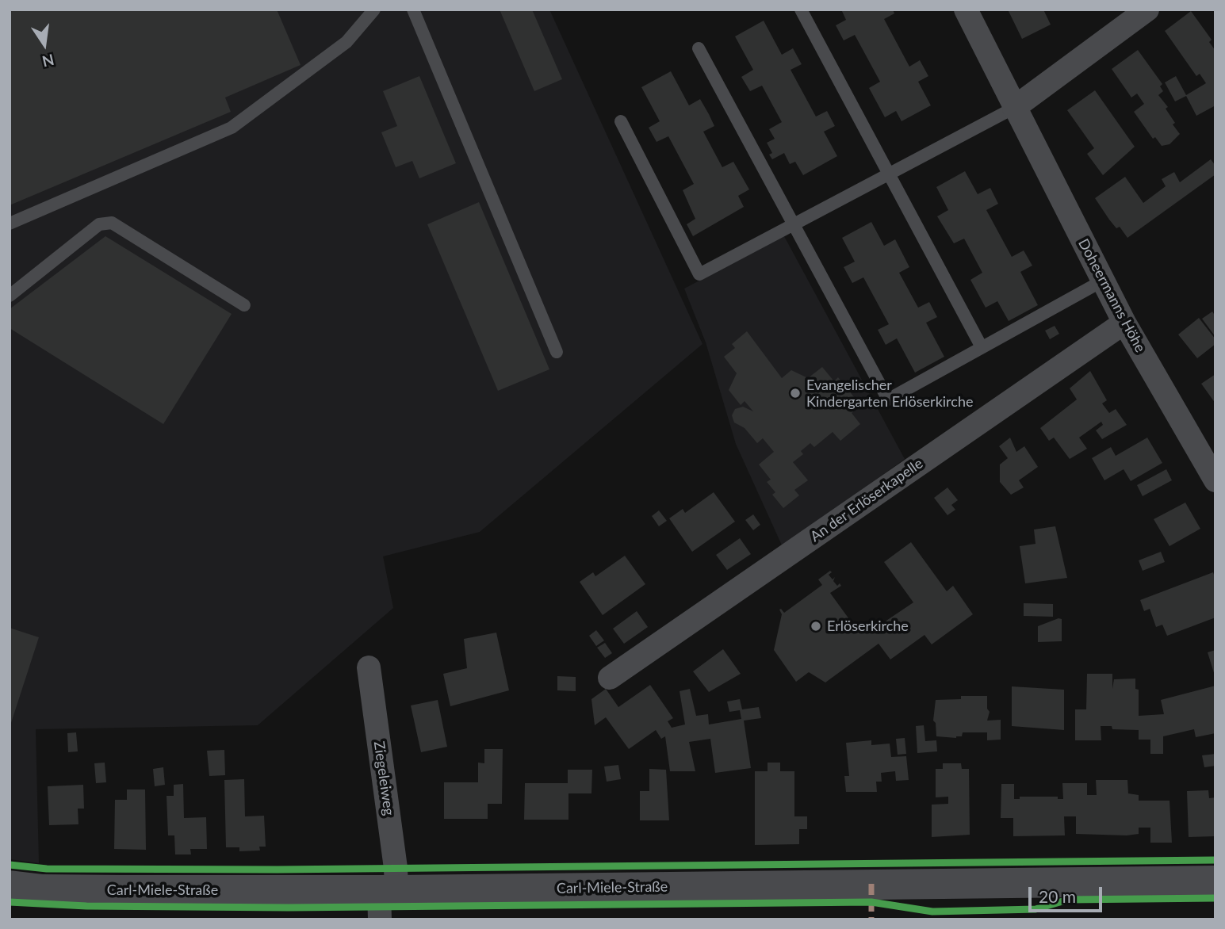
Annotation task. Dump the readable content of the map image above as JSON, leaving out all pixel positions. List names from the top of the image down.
{
  "streets": {
    "street": [
      "Doheermanns Höhe",
      "An der Erlöserkapelle",
      "Ziegeleiweg",
      "Carl-Miele-Straße"
    ]
  },
  "crossings": [
    ["Doheermanns Höhe", "An der Erlöserkapelle"],
    ["Ziegeleiweg", "Carl-Miele-Straße"]
  ],
  "places": ["Evangelischer Kindergarten Erlöserkirche", "Erlöserkirche"],
  "scale_bar": "20 m",
  "north": "bottom"
}
